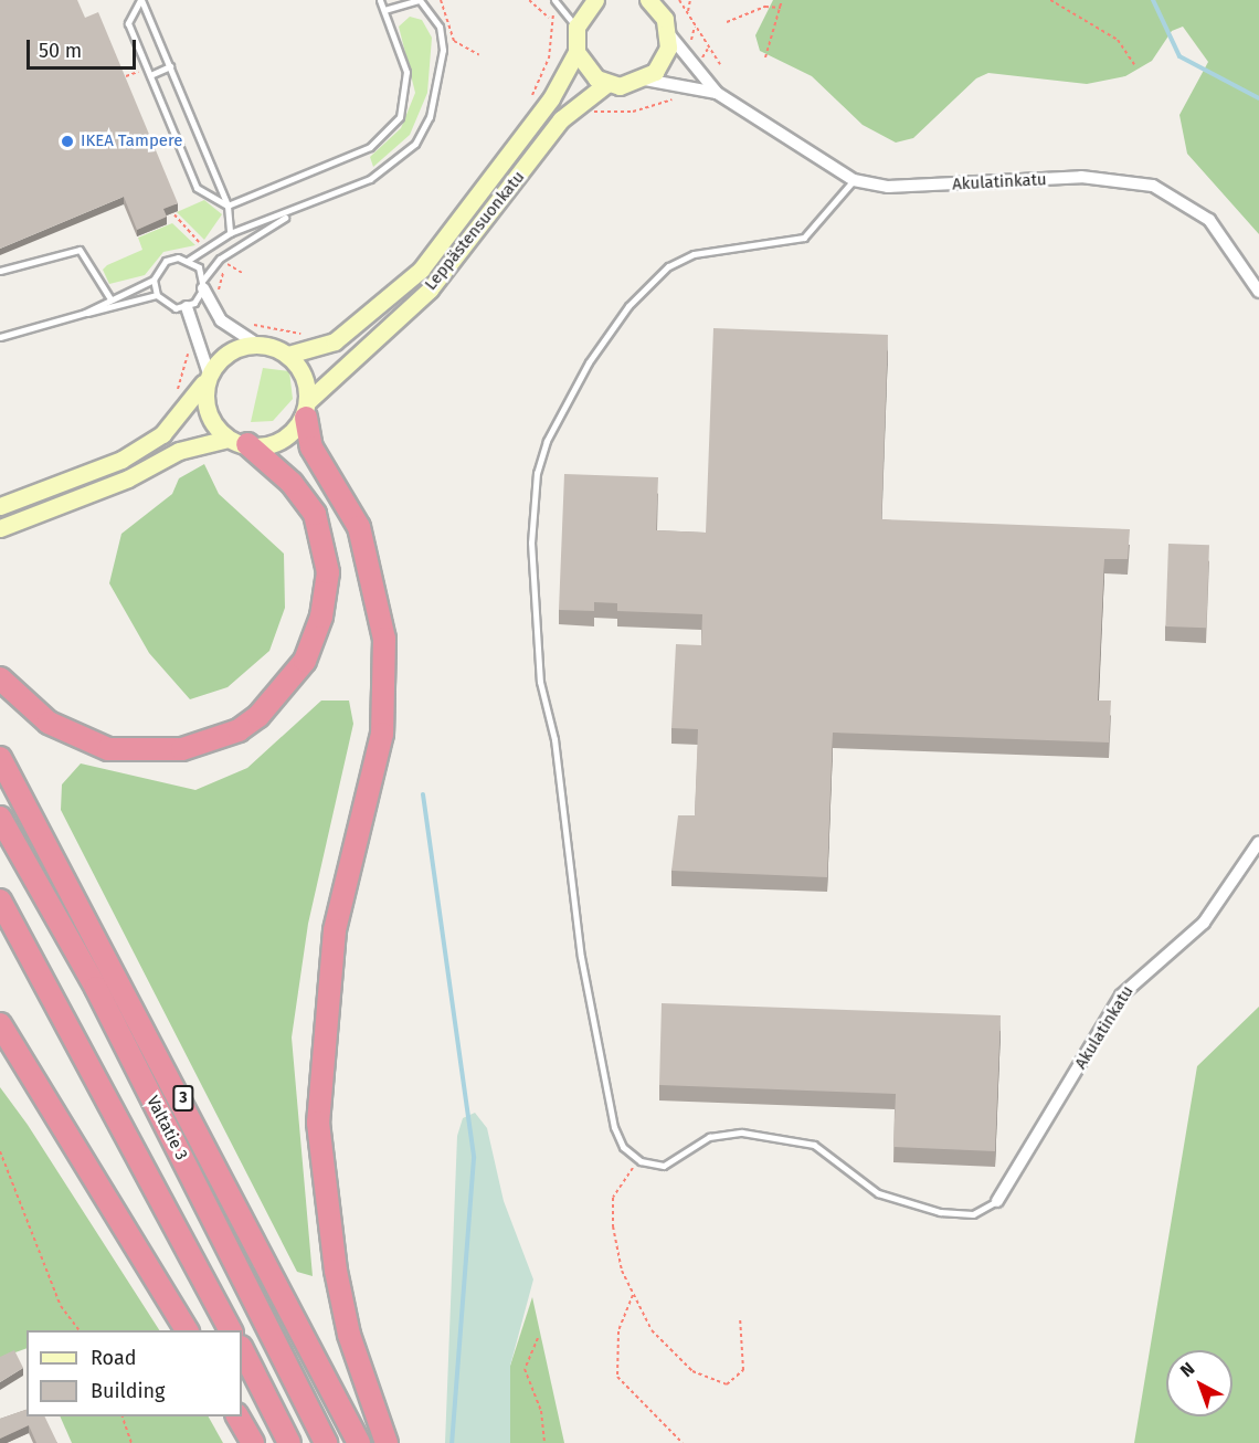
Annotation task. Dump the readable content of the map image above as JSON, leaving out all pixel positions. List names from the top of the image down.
{
  "streets": {
    "highway": ["3", "Valtatie 3"],
    "main road": ["Leppästensuonkatu"],
    "street": ["Akulatinkatu"]
  },
  "places": ["IKEA Tampere"],
  "legend": ["Road", "Building"],
  "scale_bar": "50 m",
  "north": "top left"
}
